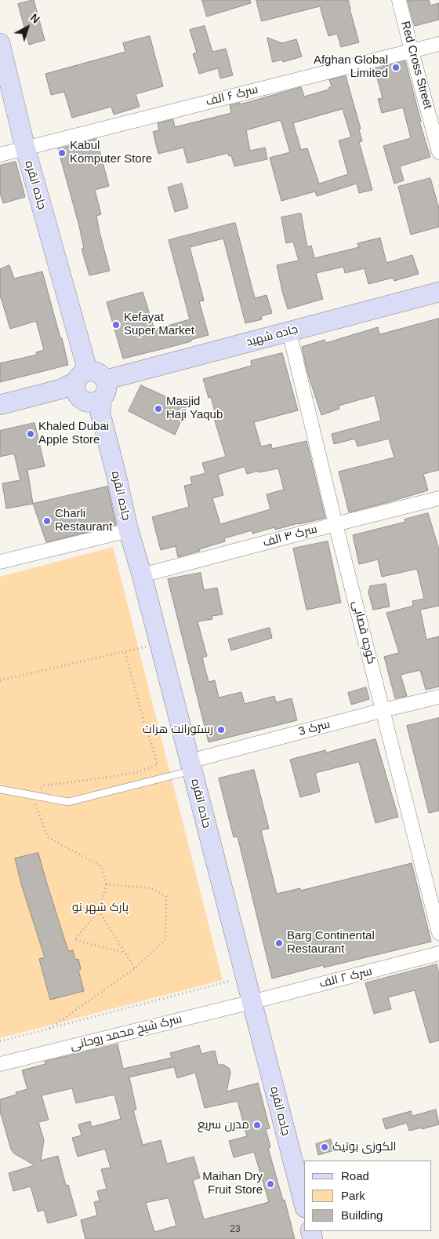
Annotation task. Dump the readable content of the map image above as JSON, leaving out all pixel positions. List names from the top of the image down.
{
  "streets": {
    "main road": ["جاده انقره", "جاده شهید"],
    "street": [
      "Red Cross Street",
      "سرک ۶ الف",
      "سرک ۴ الف",
      "کوچه قصابی",
      "سرک 3",
      "سرک ۲ الف",
      "سرک شیخ محمد روحانی"
    ]
  },
  "crossings": [
    ["Red Cross Street", "سرک ۶ الف"],
    ["سرک ۶ الف", "جاده انقره"],
    ["جاده انقره", "جاده شهید"],
    ["جاده انقره", "سرک ۴ الف"],
    ["جاده انقره", "سرک 3"],
    ["جاده انقره", "سرک ۲ الف"],
    ["جاده انقره", "سرک شیخ محمد روحانی"],
    ["جاده شهید", "کوچه قصابی"],
    ["سرک ۴ الف", "کوچه قصابی"],
    ["کوچه قصابی", "سرک 3"],
    ["سرک ۲ الف", "سرک شیخ محمد روحانی"]
  ],
  "parks": ["پارک شهر نو"],
  "places": [
    "Afghan Global Limited",
    "Kabul Komputer Store",
    "Kefayat Super Market",
    "Masjid Haji Yaqub",
    "Khaled Dubai Apple Store",
    "Charli Restaurant",
    "رستورانت هرات",
    "Barg Continental Restaurant",
    "مدرن سریع",
    "الکوزی بوتیک",
    "Maihan Dry Fruit Store"
  ],
  "house_numbers": ["23"],
  "legend": ["Road", "Park", "Building"],
  "north": "top right"
}
